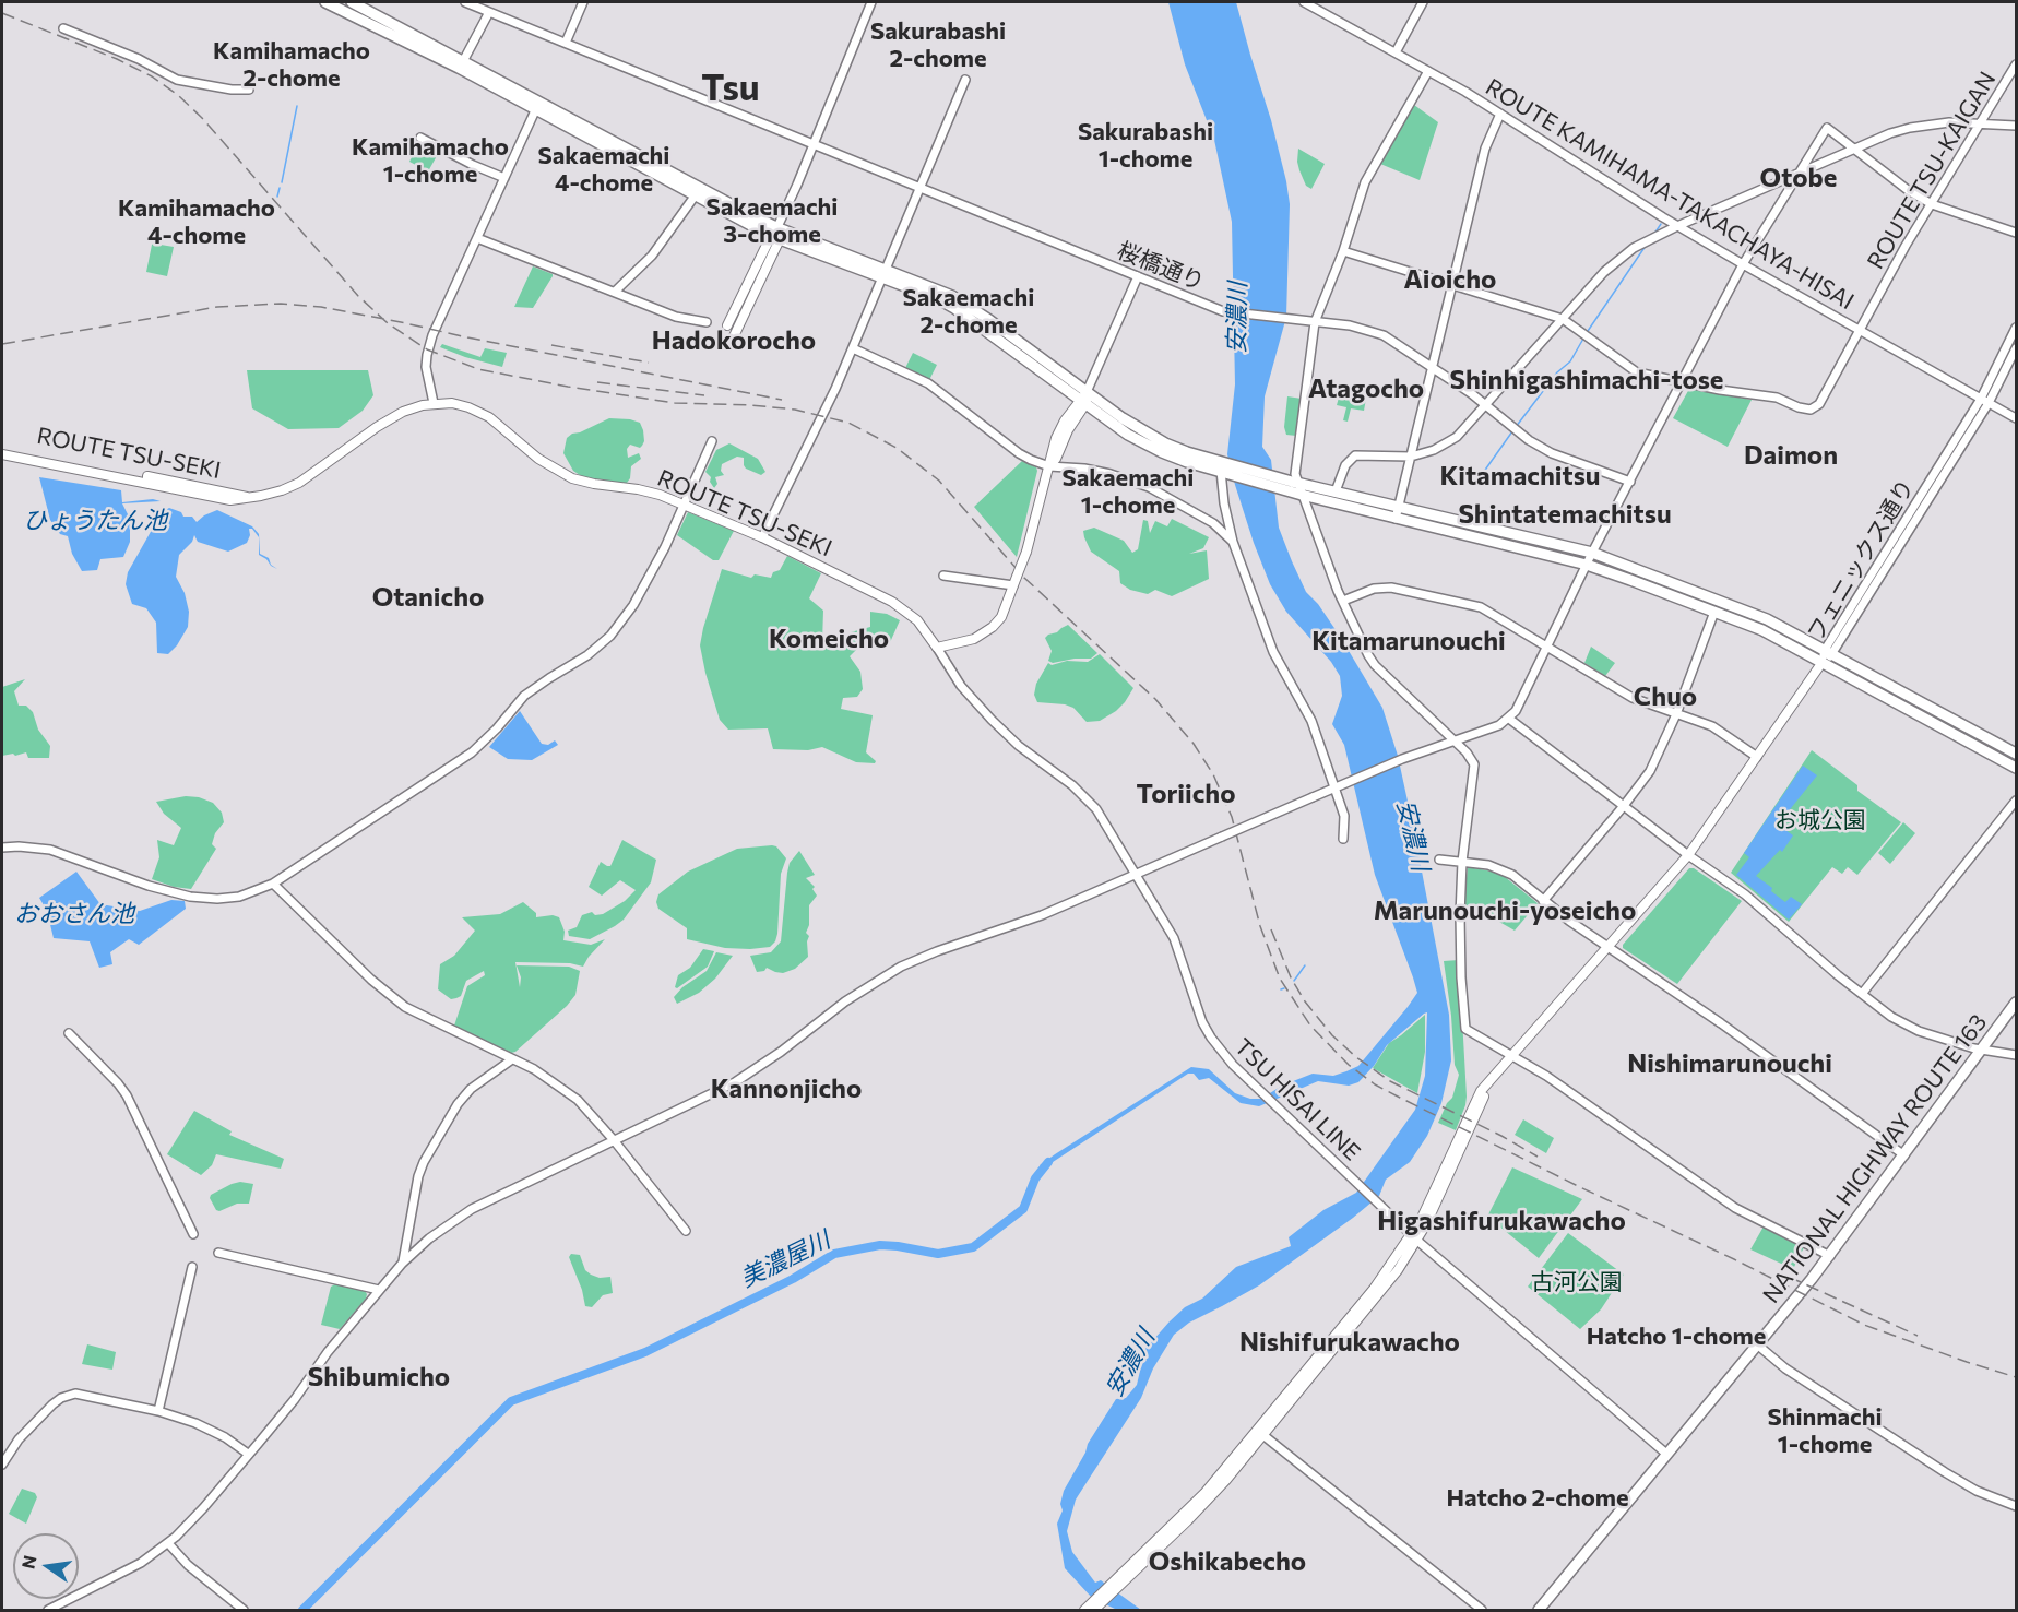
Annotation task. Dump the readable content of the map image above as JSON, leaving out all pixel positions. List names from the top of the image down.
{
  "streets": {
    "highway": ["NATIONAL HIGHWAY ROUTE 163"],
    "main road": ["ROUTE TSU-SEKI"],
    "street": [
      "ROUTE TSU-KAIGAN",
      "ROUTE KAMIHAMA-TAKACHAYA-HISAI",
      "桜橋通り",
      "フェニックス通り",
      "TSU HISAI LINE"
    ]
  },
  "crossings": [
    ["ROUTE TSU-KAIGAN", "ROUTE KAMIHAMA-TAKACHAYA-HISAI"],
    ["ROUTE KAMIHAMA-TAKACHAYA-HISAI", "フェニックス通り"],
    ["ROUTE TSU-SEKI", "TSU HISAI LINE"],
    ["TSU HISAI LINE", "NATIONAL HIGHWAY ROUTE 163"]
  ],
  "districts": [
    "Sakurabashi 2-chome",
    "Kamihamacho 2-chome",
    "Tsu",
    "Sakurabashi 1-chome",
    "Kamihamacho 1-chome",
    "Sakaemachi 4-chome",
    "Otobe",
    "Sakaemachi 3-chome",
    "Kamihamacho 4-chome",
    "Aioicho",
    "Sakaemachi 2-chome",
    "Hadokorocho",
    "Shinhigashimachi-tose",
    "Atagocho",
    "Daimon",
    "Kitamachitsu",
    "Sakaemachi 1-chome",
    "Shintatemachitsu",
    "Otanicho",
    "Komeicho",
    "Kitamarunouchi",
    "Chuo",
    "Toriicho",
    "Marunouchi-yoseicho",
    "Nishimarunouchi",
    "Kannonjicho",
    "Higashifurukawacho",
    "Hatcho 1-chome",
    "Nishifurukawacho",
    "Shibumicho",
    "Shinmachi 1-chome",
    "Hatcho 2-chome",
    "Oshikabecho"
  ],
  "water": [
    "安濃川",
    "ひょうたん池",
    "おおさん池",
    "美濃屋川"
  ],
  "parks": ["お城公園", "古河公園"],
  "north": "left"
}
